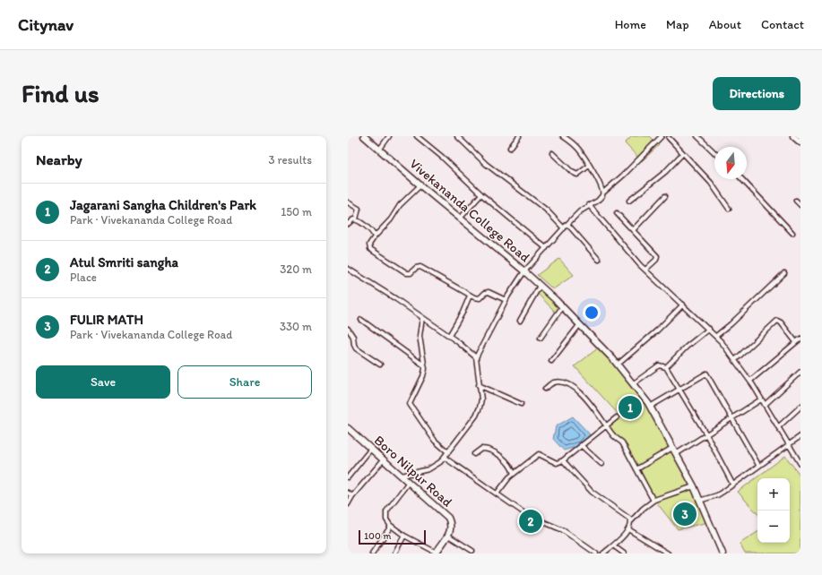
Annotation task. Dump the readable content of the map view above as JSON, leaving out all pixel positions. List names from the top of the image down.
{
  "streets": {
    "street": ["Vivekananda College Road", "Boro Nilpur Road"]
  },
  "scale_bar": "100 m",
  "north": "bottom",
  "page": {
    "header": "Citynav",
    "nav": [
      "Home",
      "Map",
      "About",
      "Contact"
    ],
    "buttons": [
      "Directions",
      ["Save", "Share"]
    ],
    "title": "Find us",
    "heading": ["Nearby", "3 results"],
    "list": [
      {
        "mark": "1",
        "name": "Jagarani Sangha Children's Park",
        "note": "Park · Vivekananda College Road",
        "value": "150 m"
      },
      {
        "mark": "2",
        "name": "Atul Smriti sangha",
        "note": "Place",
        "value": "320 m"
      },
      {
        "mark": "3",
        "name": "FULIR MATH",
        "note": "Park · Vivekananda College Road",
        "value": "330 m"
      }
    ],
    "pins": ["1", "3", "2"],
    "map_buttons": ["+", "−"],
    "scale": "100 m"
  }
}
